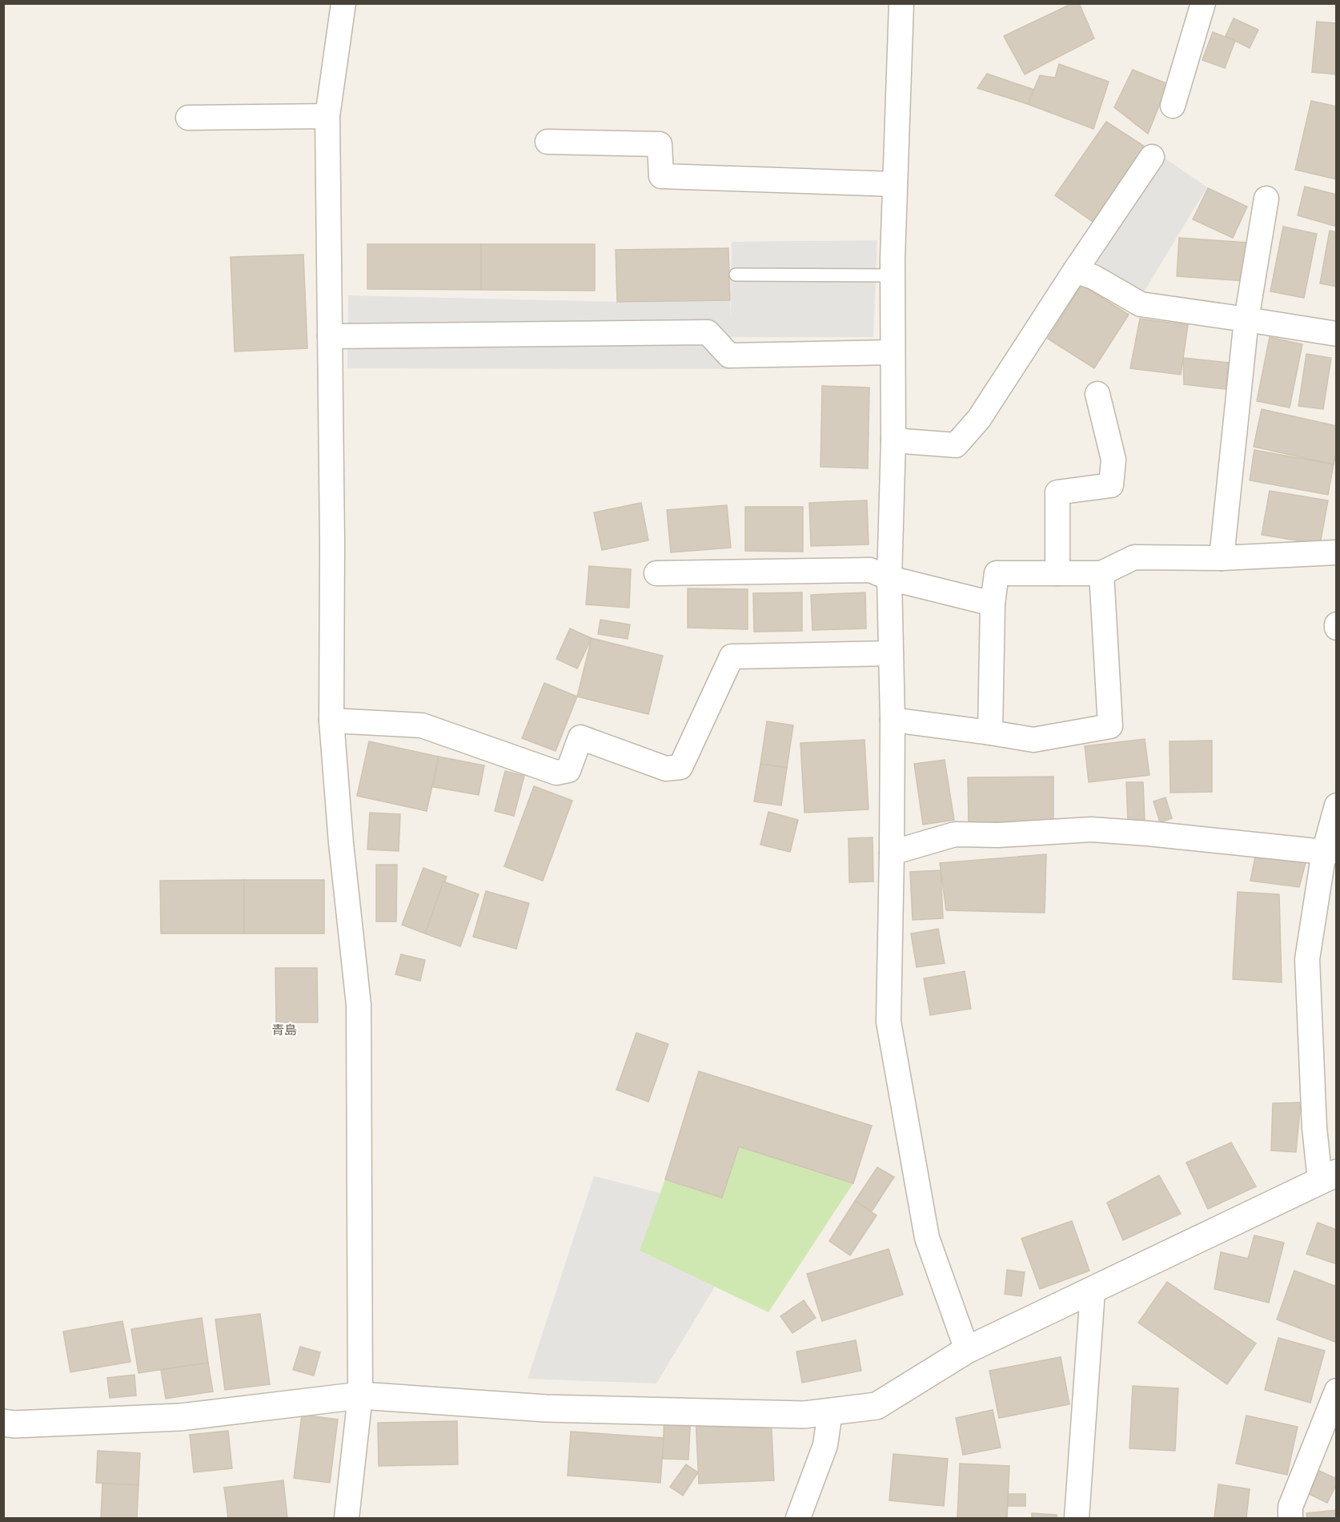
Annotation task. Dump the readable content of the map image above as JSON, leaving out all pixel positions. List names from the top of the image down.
{
  "districts": ["青島"]
}
